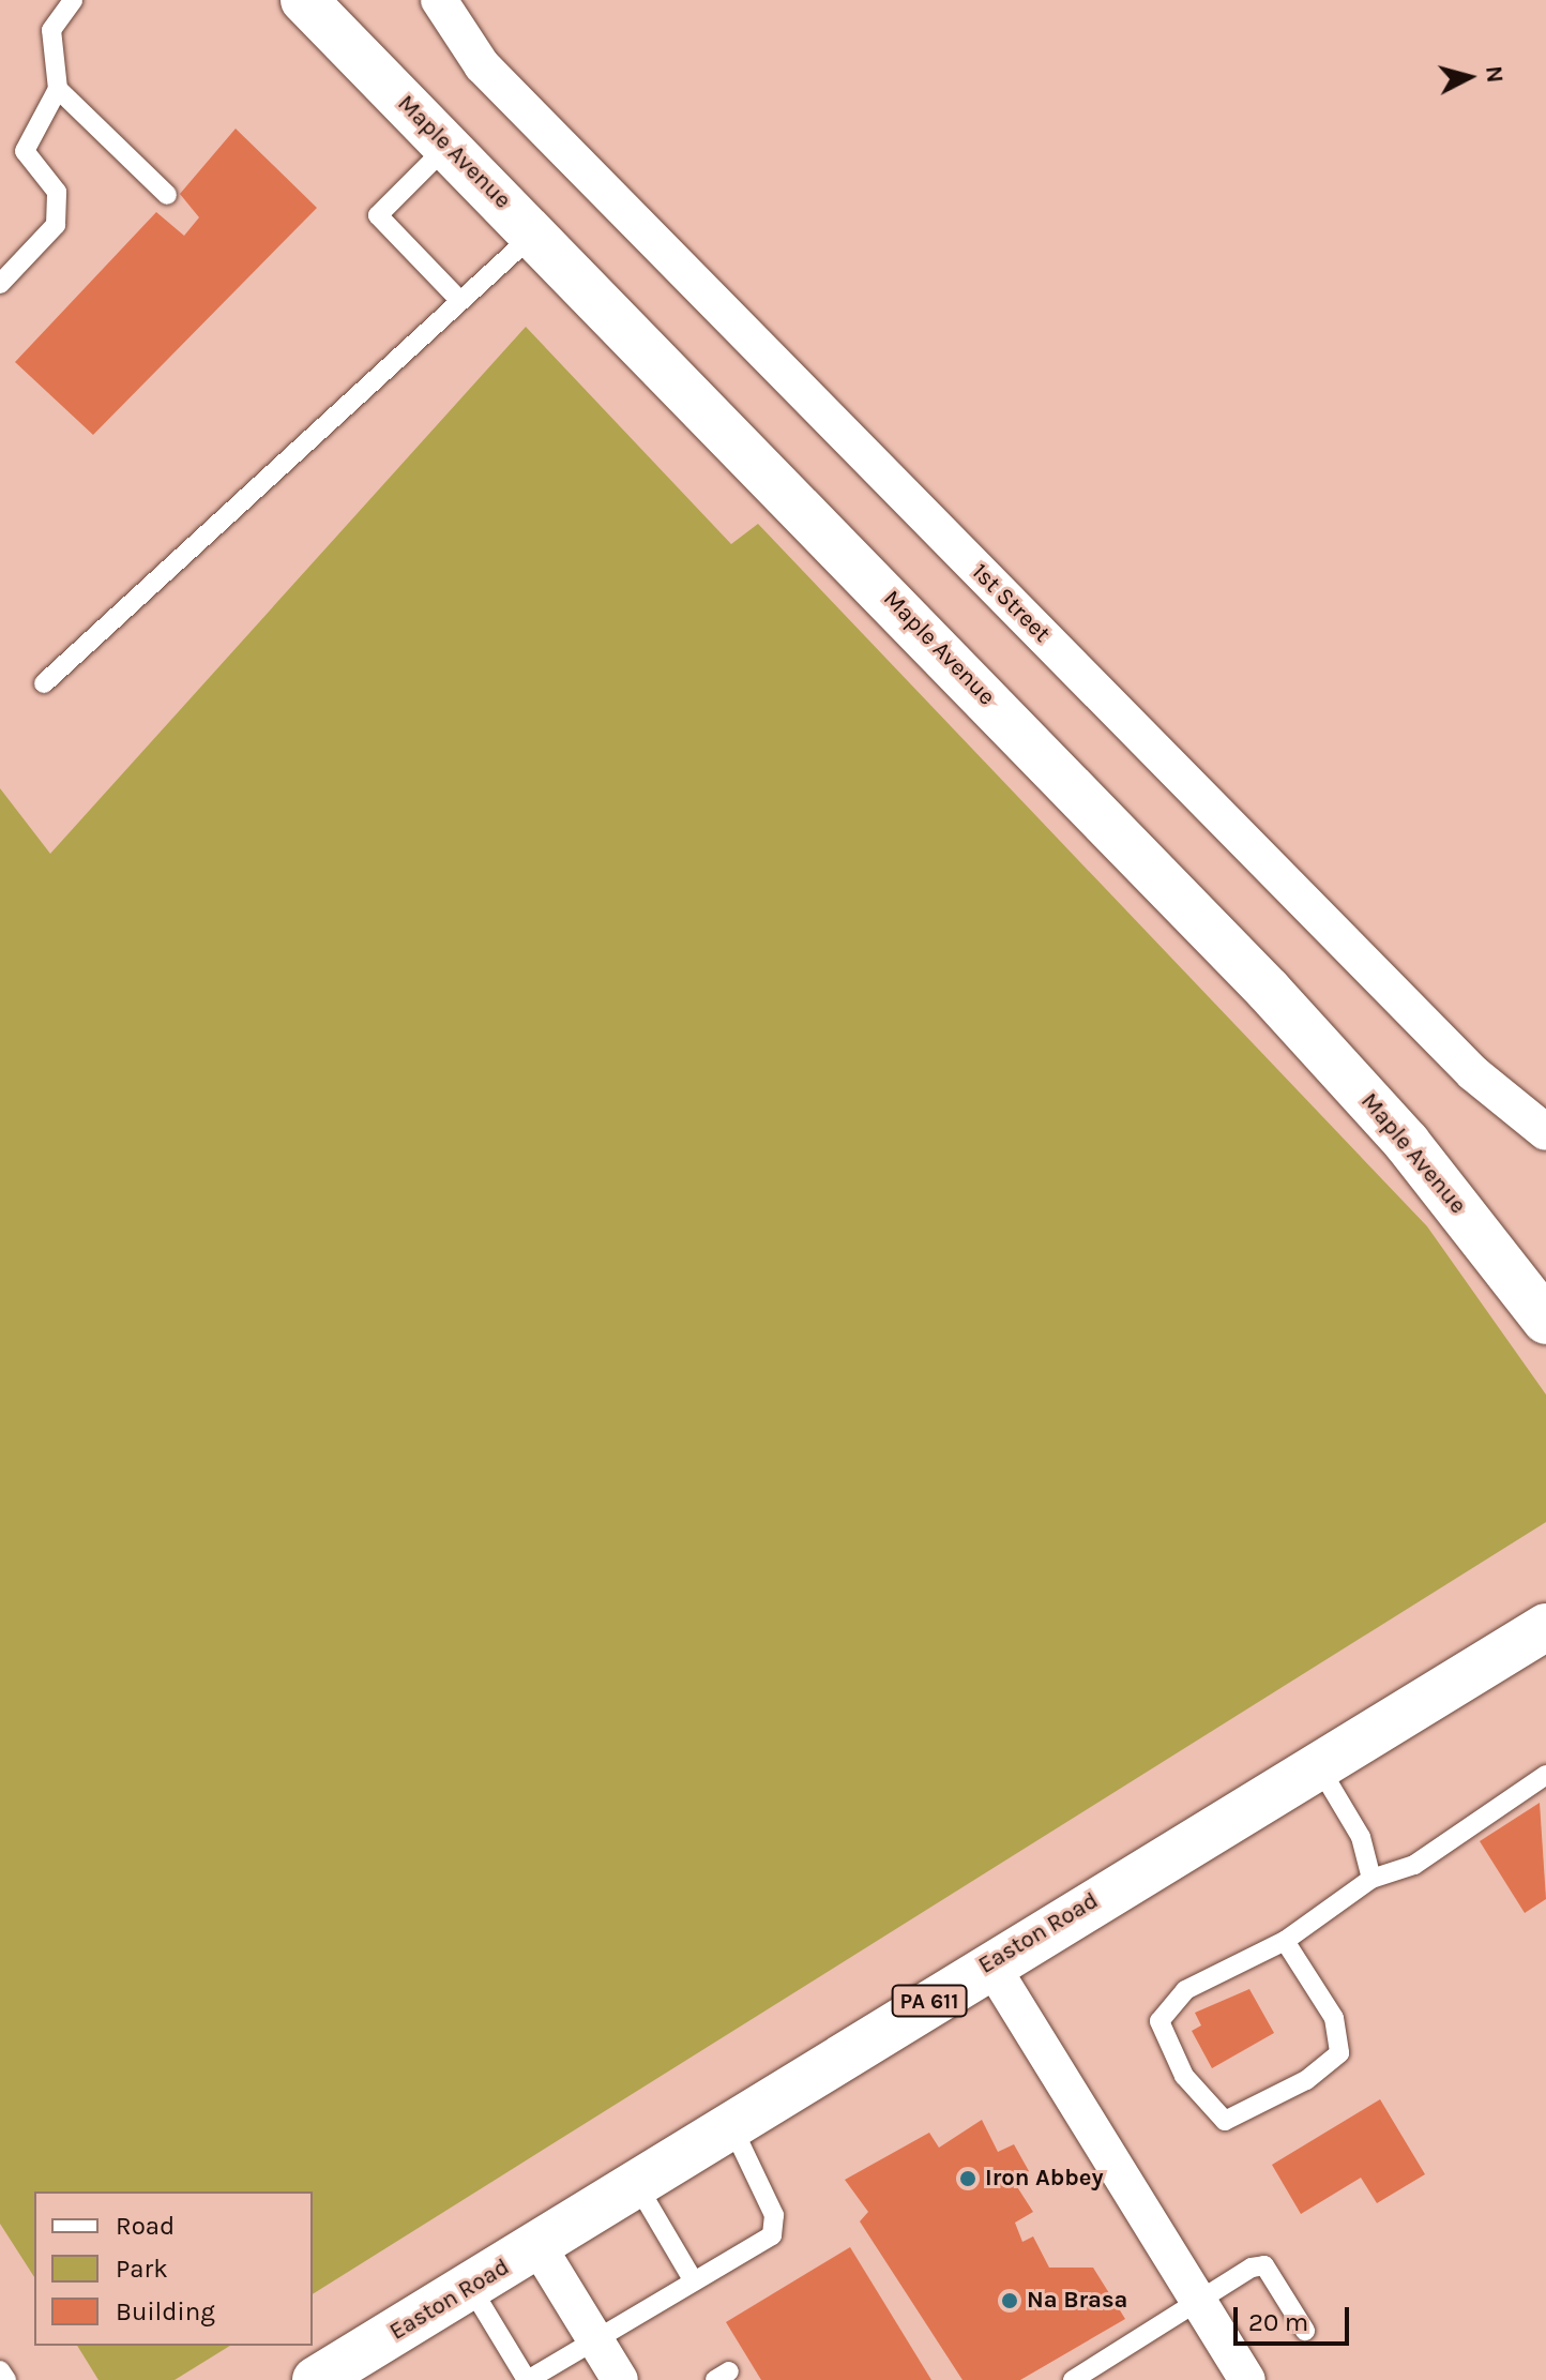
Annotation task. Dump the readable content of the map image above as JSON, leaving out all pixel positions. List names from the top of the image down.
{
  "streets": {
    "main road": ["Maple Avenue", "Easton Road", "PA 611"],
    "street": ["1st Street"]
  },
  "places": ["Iron Abbey", "Na Brasa"],
  "legend": ["Road", "Park", "Building"],
  "scale_bar": "20 m",
  "north": "right"
}
